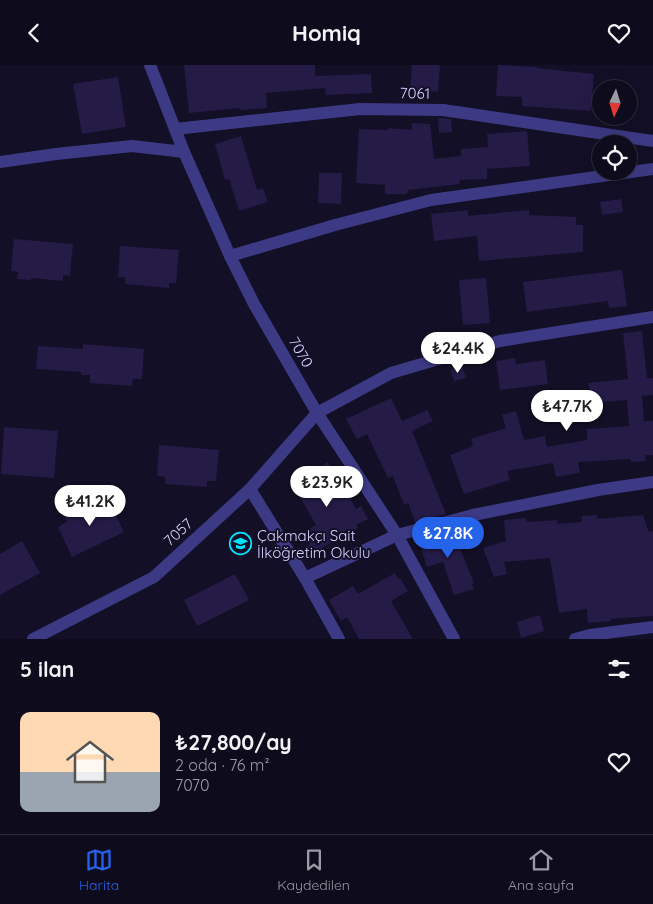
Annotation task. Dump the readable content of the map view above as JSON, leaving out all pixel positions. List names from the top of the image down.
{
  "streets": {
    "street": ["7061", "7070", "7057"]
  },
  "crossings": [
    ["7061", "7070"],
    ["7070", "7057"]
  ],
  "places": {
    "school or university": ["Çakmakçı Sait İlköğretim Okulu"]
  },
  "north": "bottom",
  "page": {
    "header": "Homiq",
    "price": [
      "₺24.4K",
      "₺47.7K",
      "₺23.9K",
      "₺41.2K",
      "₺27.8K"
    ],
    "heading": "5 ilan",
    "list": [
      {
        "name": "₺27,800/ay",
        "note": "2 oda · 76 m² · 7070"
      }
    ],
    "tabs": ["Harita", "Kaydedilen", "Ana sayfa"]
  }
}
